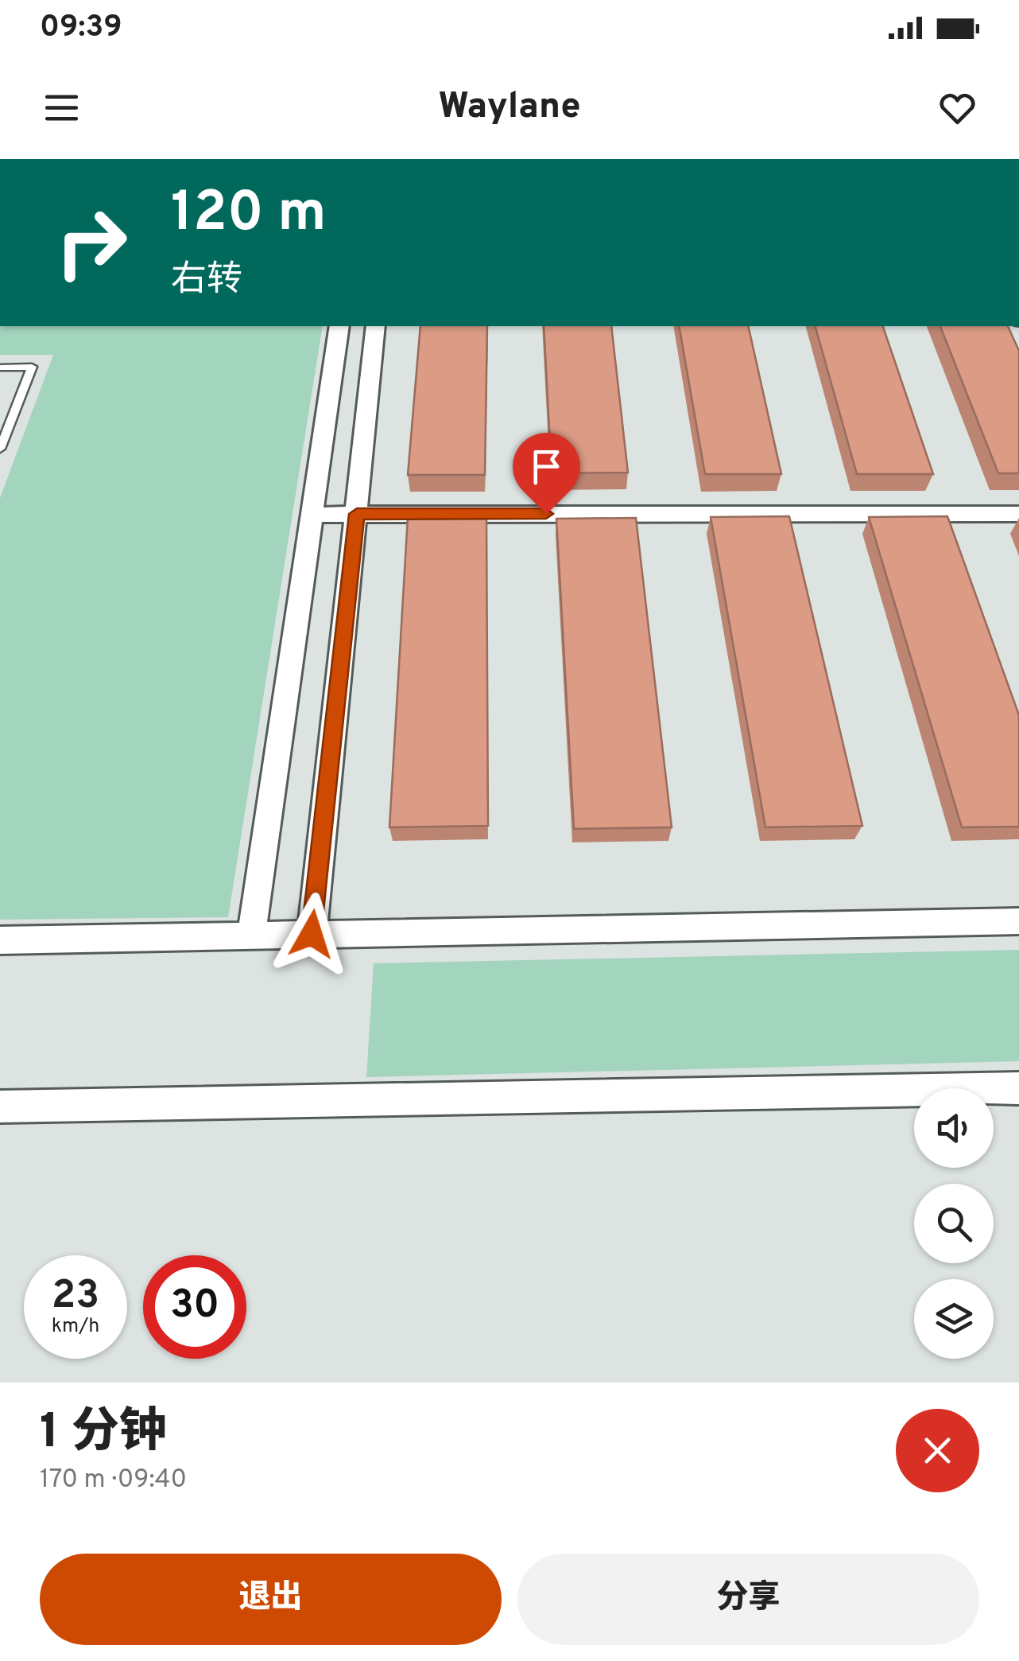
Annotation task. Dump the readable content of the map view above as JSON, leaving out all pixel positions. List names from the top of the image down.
{
  "page": {
    "status": "09:39",
    "header": "Waylane",
    "turn": ["120 m", "右转"],
    "speed": "23 km/h",
    "limit": "30",
    "heading": ["1 分钟", "170 m · 09:40"],
    "buttons": ["退出", "分享"]
  }
}
